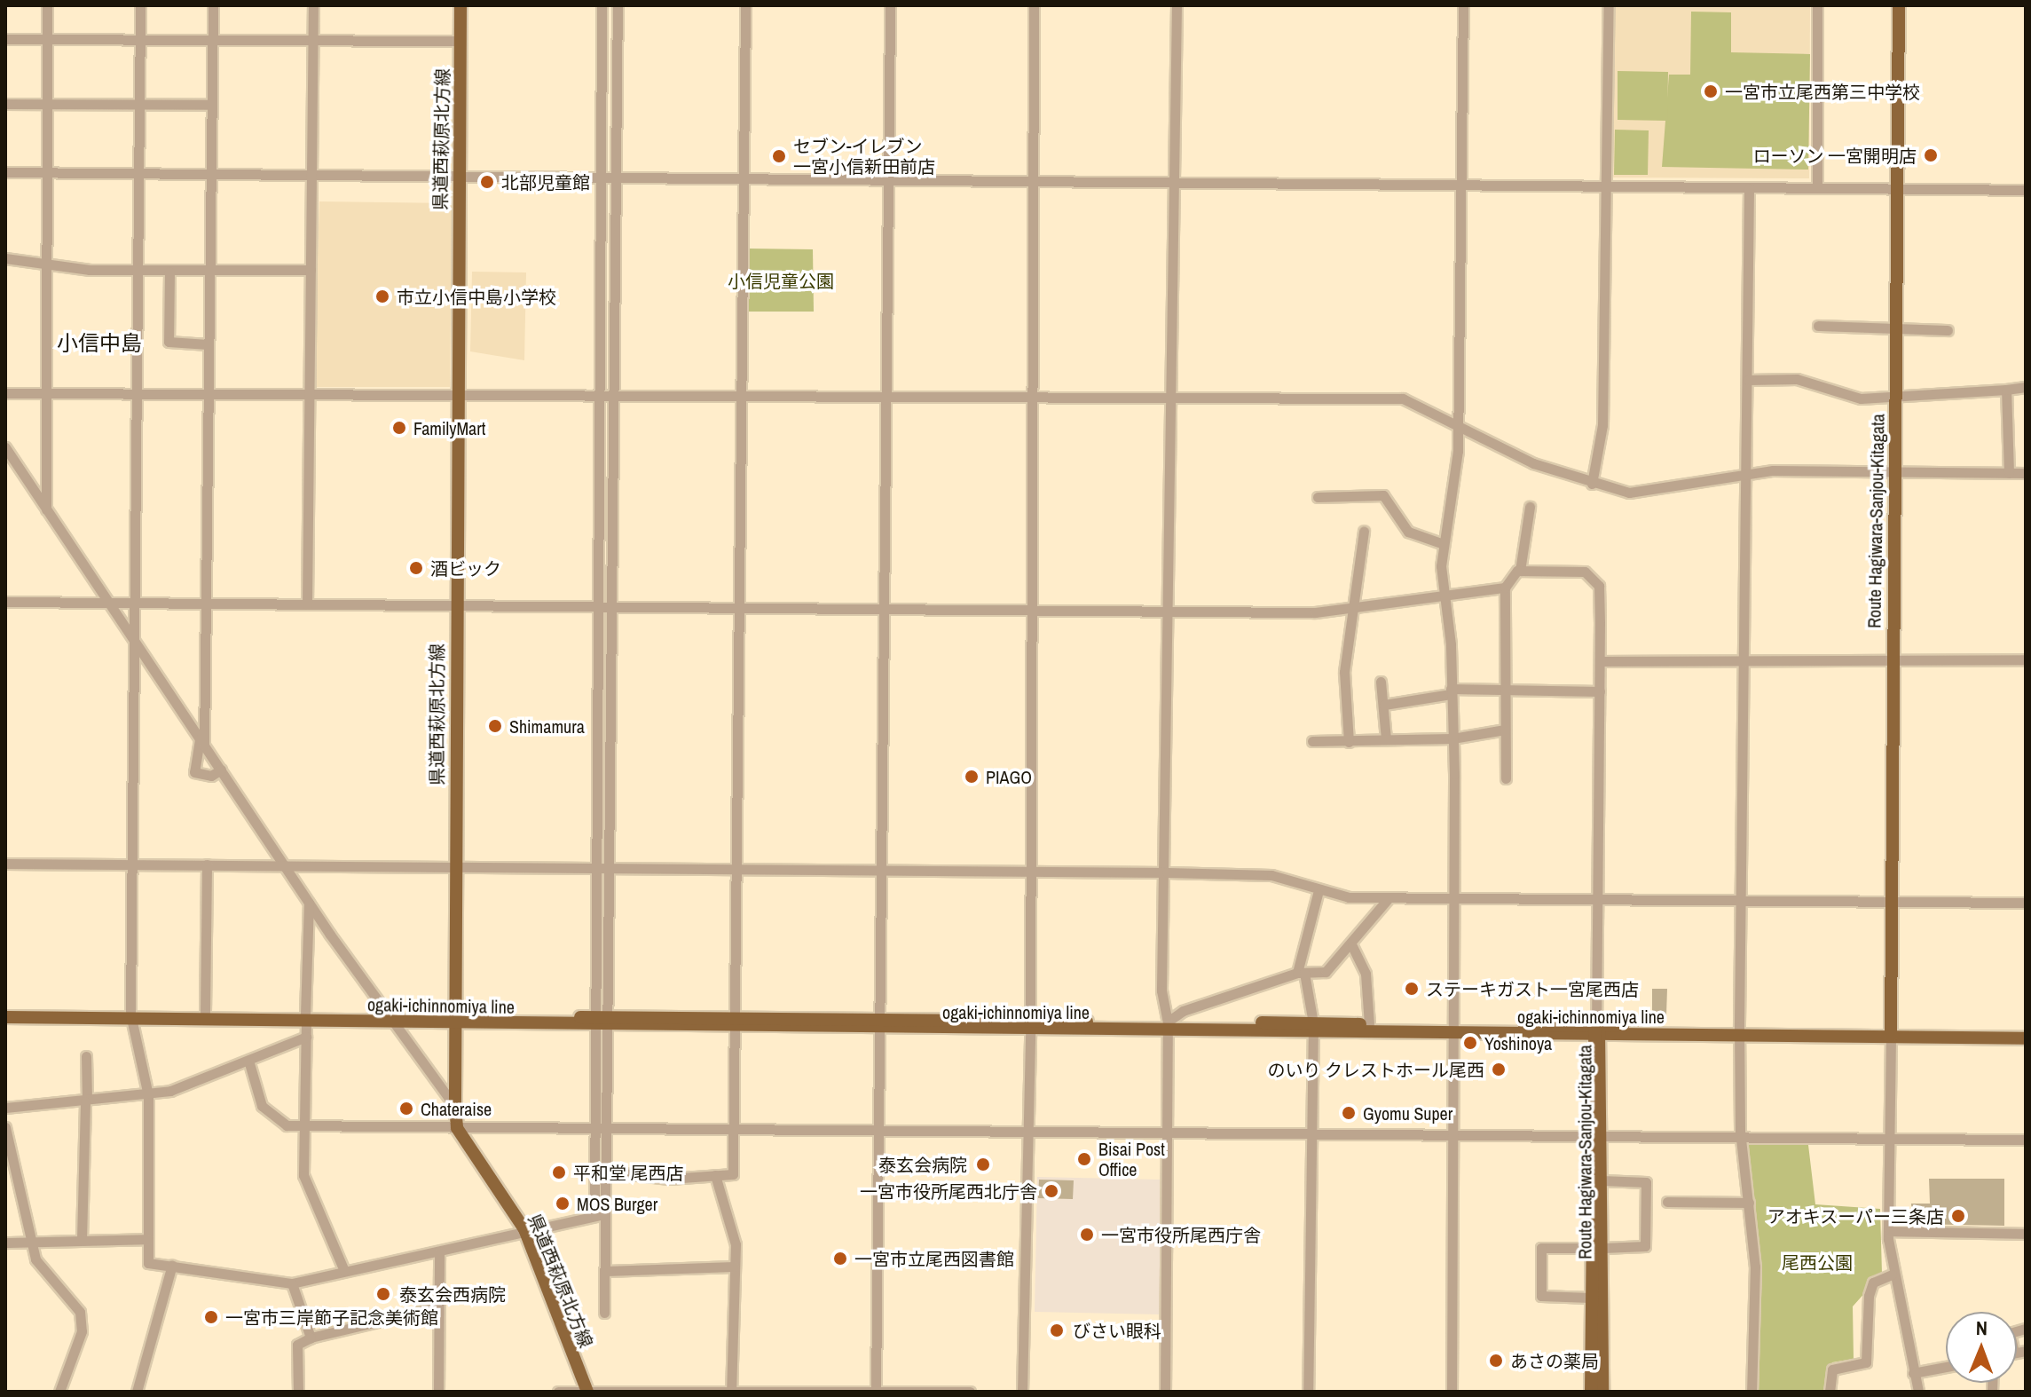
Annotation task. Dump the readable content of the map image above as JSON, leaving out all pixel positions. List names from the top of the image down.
{
  "streets": {
    "main road": ["県道西萩原北方線", "Route Hagiwara-Sanjou-Kitagata", "ogaki-ichinnomiya line"]
  },
  "crossings": [
    ["県道西萩原北方線", "ogaki-ichinnomiya line"],
    ["Route Hagiwara-Sanjou-Kitagata", "ogaki-ichinnomiya line"]
  ],
  "districts": ["小信中島"],
  "parks": ["小信児童公園", "尾西公園"],
  "places": [
    "一宮市立尾西第三中学校",
    "ローソン 一宮開明店",
    "セブン-イレブン 一宮小信新田前店",
    "北部児童館",
    "市立小信中島小学校",
    "FamilyMart",
    "酒ビック",
    "Shimamura",
    "PIAGO",
    "ステーキガスト一宮尾西店",
    "Yoshinoya",
    "のいり クレストホール尾西",
    "Chateraise",
    "Gyomu Super",
    "Bisai Post Office",
    "泰玄会病院",
    "平和堂 尾西店",
    "一宮市役所尾西北庁舎",
    "MOS Burger",
    "アオキスーパー三条店",
    "一宮市役所尾西庁舎",
    "一宮市立尾西図書館",
    "泰玄会西病院",
    "一宮市三岸節子記念美術館",
    "びさい眼科",
    "あさの薬局"
  ],
  "north": "top"
}
